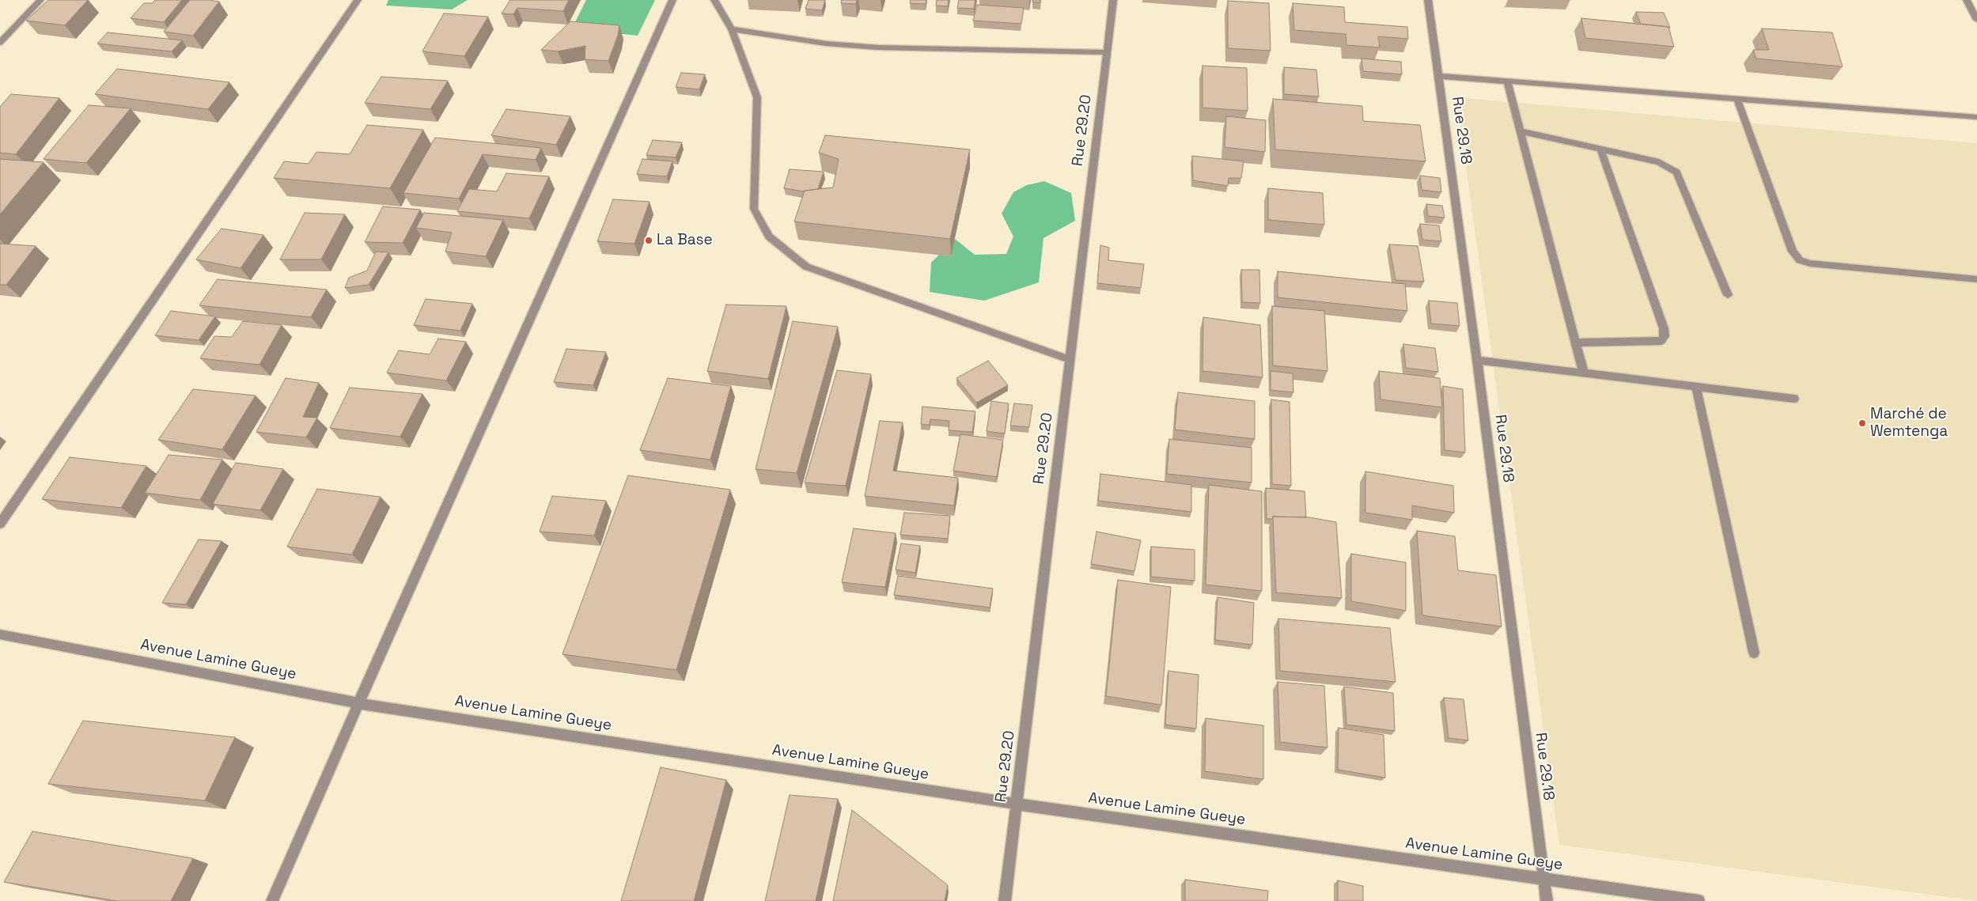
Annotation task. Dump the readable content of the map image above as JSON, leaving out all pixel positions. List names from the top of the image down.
{
  "streets": {
    "street": ["Rue 29.20", "Rue 29.18", "Avenue Lamine Gueye"]
  },
  "crossings": [
    ["Rue 29.20", "Avenue Lamine Gueye"],
    ["Rue 29.18", "Avenue Lamine Gueye"]
  ],
  "places": ["La Base", "Marché de Wemtenga"]
}
